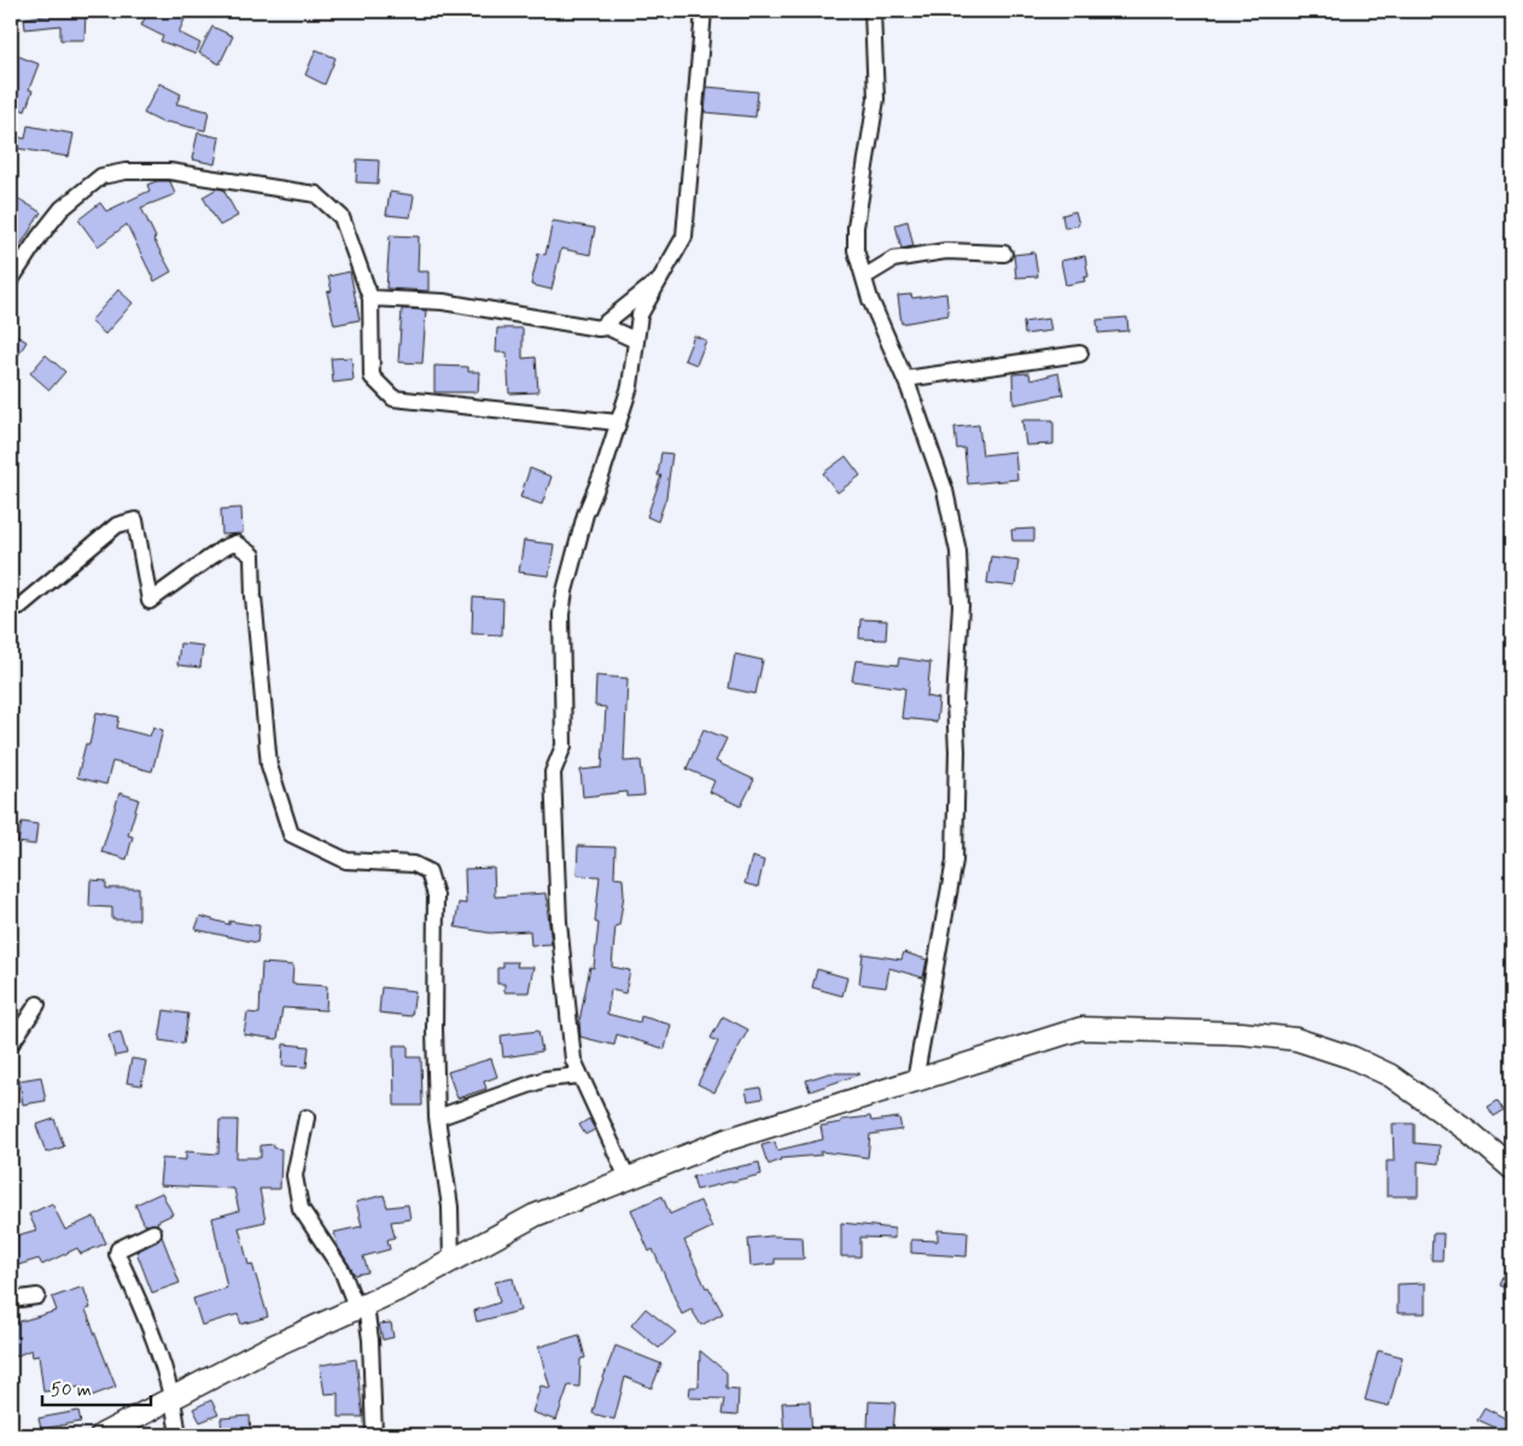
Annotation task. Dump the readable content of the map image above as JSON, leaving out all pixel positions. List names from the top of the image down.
{
  "scale_bar": "50 m"
}
